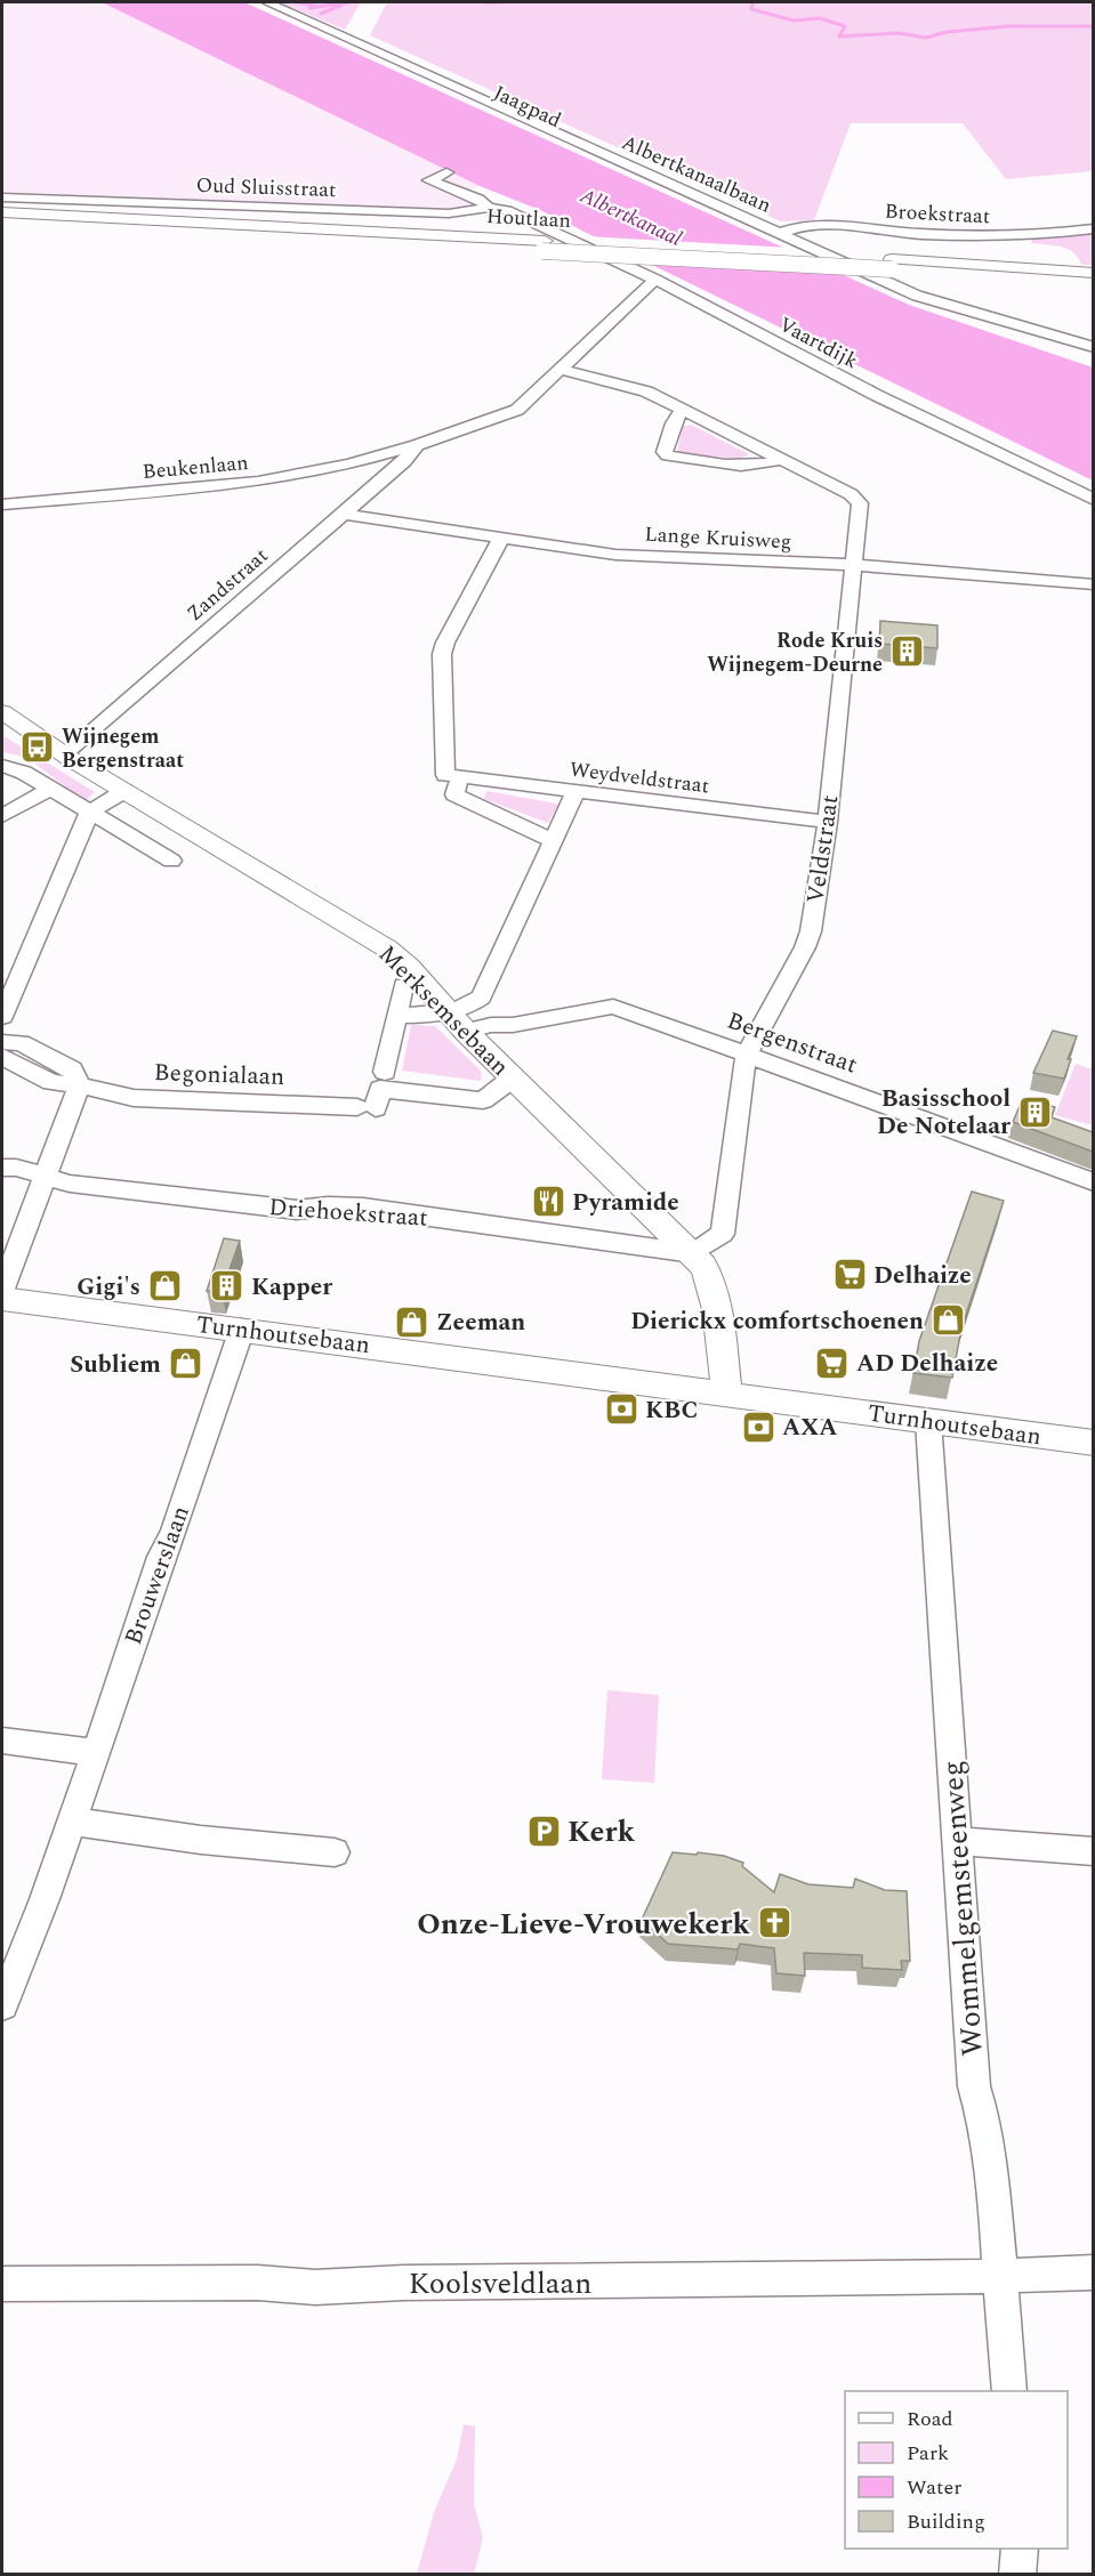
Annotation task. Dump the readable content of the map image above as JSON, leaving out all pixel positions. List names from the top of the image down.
{
  "streets": {
    "main road": ["Houtlaan", "Merksemsebaan", "Turnhoutsebaan"],
    "street": [
      "Jaagpad",
      "Albertkanaalbaan",
      "Oud Sluisstraat",
      "Broekstraat",
      "Vaartdijk",
      "Beukenlaan",
      "Lange Kruisweg",
      "Zandstraat",
      "Weydveldstraat",
      "Veldstraat",
      "Bergenstraat",
      "Begonialaan",
      "Driehoekstraat",
      "Brouwerslaan",
      "Wommelgemsteenweg",
      "Koolsveldlaan"
    ]
  },
  "crossings": [
    ["Jaagpad", "Albertkanaalbaan"],
    ["Jaagpad", "Broekstraat"],
    ["Albertkanaalbaan", "Broekstraat"],
    ["Oud Sluisstraat", "Vaartdijk"],
    ["Vaartdijk", "Zandstraat"],
    ["Beukenlaan", "Zandstraat"],
    ["Lange Kruisweg", "Zandstraat"],
    ["Lange Kruisweg", "Veldstraat"],
    ["Zandstraat", "Veldstraat"],
    ["Zandstraat", "Merksemsebaan"],
    ["Weydveldstraat", "Veldstraat"],
    ["Veldstraat", "Merksemsebaan"],
    ["Veldstraat", "Bergenstraat"],
    ["Veldstraat", "Driehoekstraat"],
    ["Merksemsebaan", "Bergenstraat"],
    ["Merksemsebaan", "Begonialaan"],
    ["Merksemsebaan", "Driehoekstraat"],
    ["Merksemsebaan", "Turnhoutsebaan"],
    ["Turnhoutsebaan", "Brouwerslaan"],
    ["Turnhoutsebaan", "Wommelgemsteenweg"],
    ["Wommelgemsteenweg", "Koolsveldlaan"]
  ],
  "water": ["Albertkanaal"],
  "places": {
    "building": ["Rode Kruis Wijnegem-Deurne", "Basisschool De Notelaar", "Kapper"],
    "bus stop": ["Wijnegem Bergenstraat"],
    "restaurant": ["Pyramide"],
    "supermarket": ["Delhaize", "AD Delhaize"],
    "shop": [
      "Gigi's",
      "Dierickx comfortschoenen",
      "Zeeman",
      "Subliem"
    ],
    "bank": ["KBC", "AXA"],
    "parking": ["Kerk"],
    "church": ["Onze-Lieve-Vrouwekerk"]
  },
  "legend": [
    "Road",
    "Park",
    "Water",
    "Building"
  ]
}
